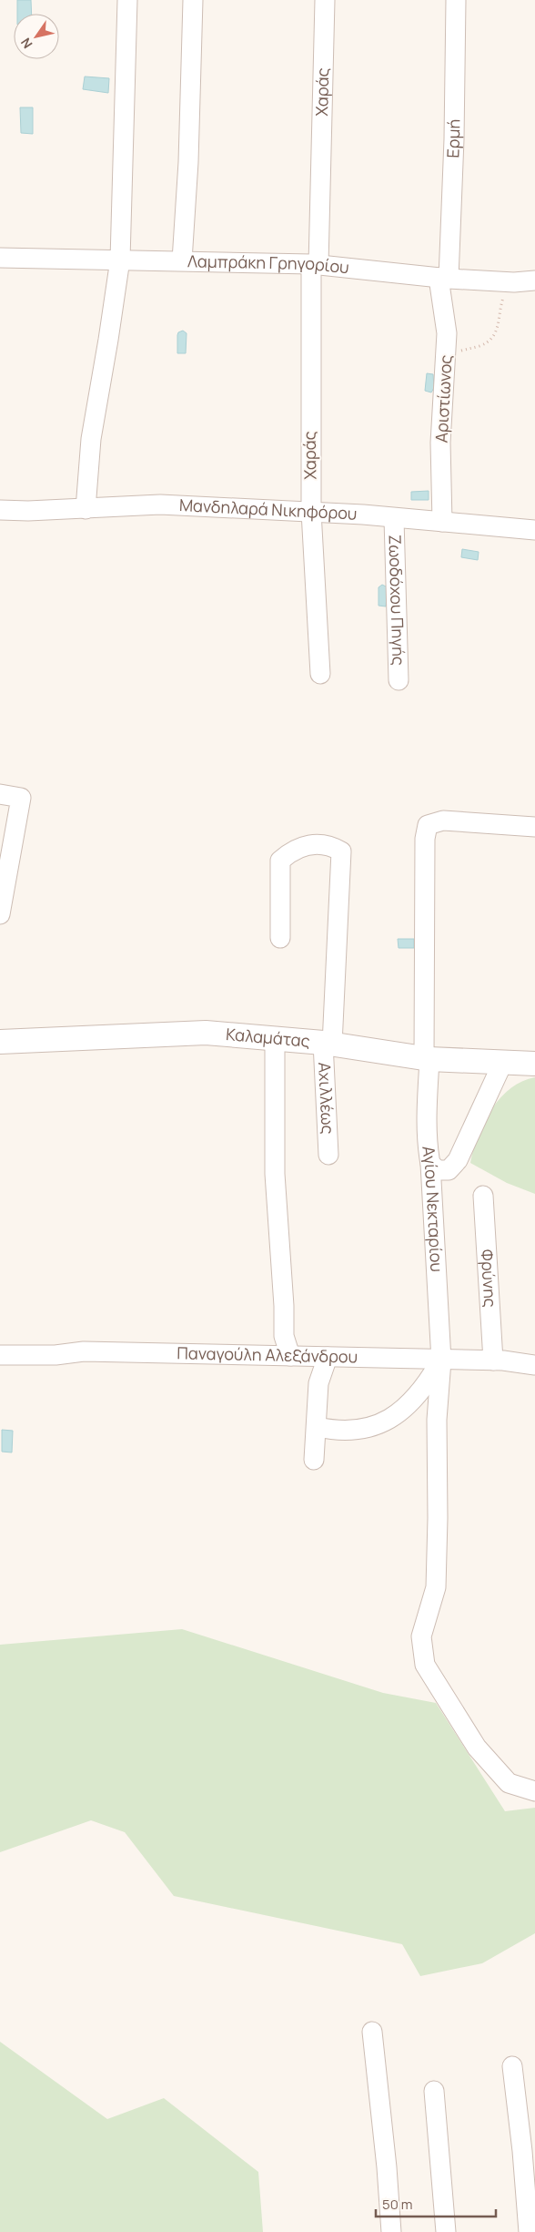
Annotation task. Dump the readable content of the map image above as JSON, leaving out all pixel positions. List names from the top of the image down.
{
  "streets": {
    "street": [
      "Χαράς",
      "Ερμή",
      "Λαμπράκη Γρηγορίου",
      "Αριστίωνος",
      "Μανδηλαρά Νικηφόρου",
      "Ζωοδόχου Πηγής",
      "Καλαμάτας",
      "Αχιλλέως",
      "Αγίου Νεκταρίου",
      "Φρύνης",
      "Παναγούλη Αλεξάνδρου"
    ]
  },
  "crossings": [
    ["Χαράς", "Λαμπράκη Γρηγορίου"],
    ["Χαράς", "Μανδηλαρά Νικηφόρου"],
    ["Ερμή", "Λαμπράκη Γρηγορίου"],
    ["Ερμή", "Αριστίωνος"],
    ["Λαμπράκη Γρηγορίου", "Αριστίωνος"],
    ["Αριστίωνος", "Μανδηλαρά Νικηφόρου"],
    ["Μανδηλαρά Νικηφόρου", "Ζωοδόχου Πηγής"],
    ["Καλαμάτας", "Αχιλλέως"],
    ["Καλαμάτας", "Αγίου Νεκταρίου"],
    ["Αγίου Νεκταρίου", "Παναγούλη Αλεξάνδρου"],
    ["Φρύνης", "Παναγούλη Αλεξάνδρου"]
  ],
  "scale_bar": "50 m",
  "north": "bottom left"
}
